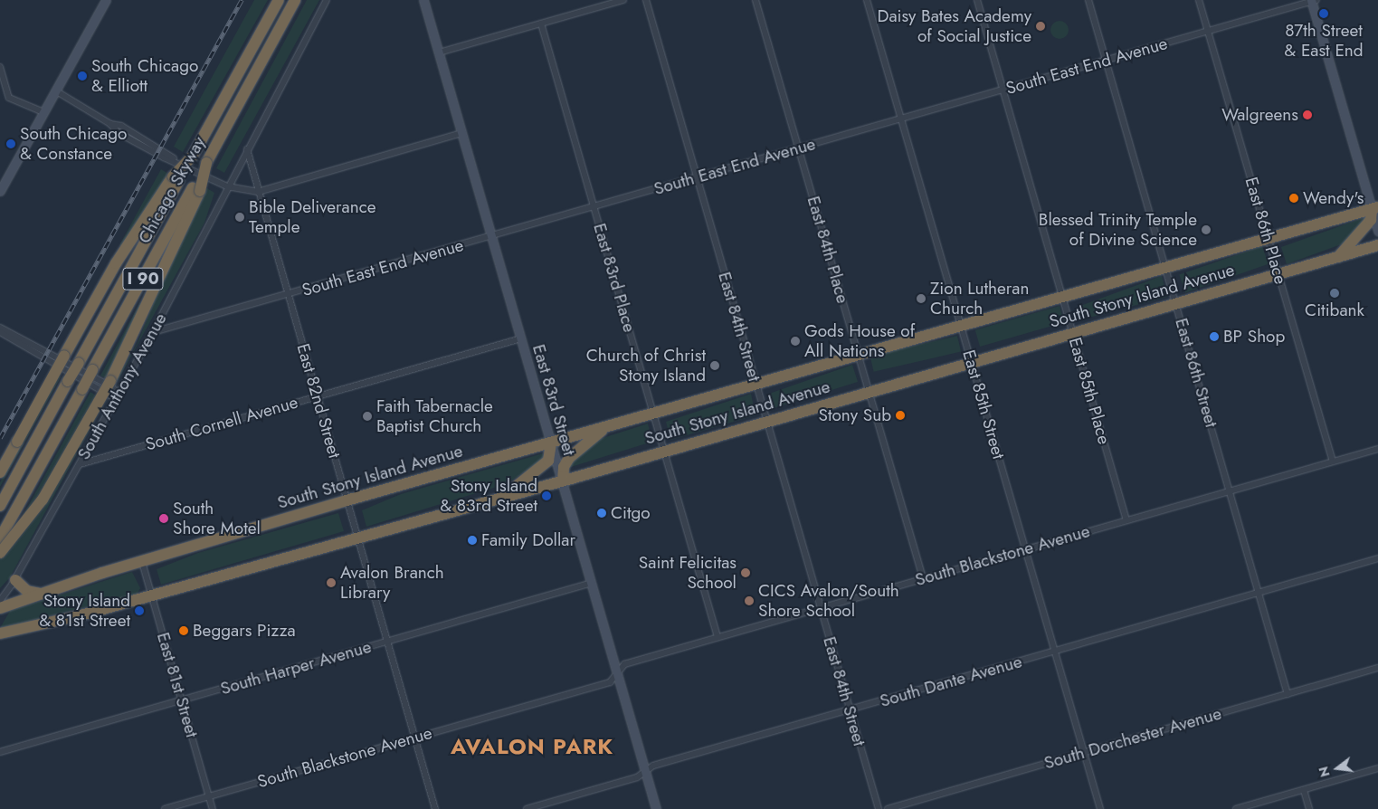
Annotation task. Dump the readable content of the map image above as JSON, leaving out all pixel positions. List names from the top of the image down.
{
  "streets": {
    "highway": ["Chicago Skyway", "I 90", "South Stony Island Avenue"],
    "street": [
      "South East End Avenue",
      "East 86th Place",
      "East 84th Place",
      "East 83rd Place",
      "East 84th Street",
      "East 86th Street",
      "South Anthony Avenue",
      "East 85th Place",
      "East 83rd Street",
      "East 82nd Street",
      "East 85th Street",
      "South Cornell Avenue",
      "South Blackstone Avenue",
      "South Harper Avenue",
      "South Dante Avenue",
      "East 81st Street",
      "South Dorchester Avenue"
    ]
  },
  "crossings": [
    ["South East End Avenue", "East 86th Place"],
    ["South East End Avenue", "East 84th Place"],
    ["South East End Avenue", "East 83rd Place"],
    ["South East End Avenue", "East 84th Street"],
    ["South East End Avenue", "East 86th Street"],
    ["South East End Avenue", "South Anthony Avenue"],
    ["South East End Avenue", "East 85th Place"],
    ["South East End Avenue", "East 83rd Street"],
    ["South East End Avenue", "East 82nd Street"],
    ["South East End Avenue", "East 85th Street"],
    ["East 86th Place", "South Stony Island Avenue"],
    ["East 86th Place", "South Blackstone Avenue"],
    ["East 84th Place", "South Stony Island Avenue"],
    ["East 84th Place", "South Blackstone Avenue"],
    ["East 83rd Place", "South Stony Island Avenue"],
    ["East 83rd Place", "South Blackstone Avenue"],
    ["South Stony Island Avenue", "East 84th Street"],
    ["South Stony Island Avenue", "East 86th Street"],
    ["South Stony Island Avenue", "East 85th Place"],
    ["South Stony Island Avenue", "East 83rd Street"],
    ["South Stony Island Avenue", "East 82nd Street"],
    ["South Stony Island Avenue", "East 85th Street"],
    ["South Stony Island Avenue", "East 81st Street"],
    ["East 84th Street", "South Blackstone Avenue"],
    ["East 84th Street", "South Dante Avenue"],
    ["East 86th Street", "South Blackstone Avenue"],
    ["East 86th Street", "South Dante Avenue"],
    ["East 86th Street", "South Dorchester Avenue"],
    ["South Anthony Avenue", "East 82nd Street"],
    ["South Anthony Avenue", "South Cornell Avenue"],
    ["East 85th Place", "South Blackstone Avenue"],
    ["East 83rd Street", "South Cornell Avenue"],
    ["East 83rd Street", "South Blackstone Avenue"],
    ["East 83rd Street", "South Harper Avenue"],
    ["East 83rd Street", "South Dante Avenue"],
    ["East 82nd Street", "South Cornell Avenue"],
    ["East 82nd Street", "South Blackstone Avenue"],
    ["East 82nd Street", "South Harper Avenue"],
    ["East 85th Street", "South Blackstone Avenue"],
    ["East 85th Street", "South Dante Avenue"],
    ["East 85th Street", "South Dorchester Avenue"],
    ["South Blackstone Avenue", "East 81st Street"],
    ["South Harper Avenue", "East 81st Street"]
  ],
  "districts": ["AVALON PARK"],
  "places": [
    "87th Street & East End",
    "Daisy Bates Academy of Social Justice",
    "South Chicago & Elliott",
    "Walgreens",
    "South Chicago & Constance",
    "Wendy's",
    "Bible Deliverance Temple",
    "Blessed Trinity Temple of Divine Science",
    "Citibank",
    "Zion Lutheran Church",
    "BP Shop",
    "Gods House of All Nations",
    "Church of Christ Stony Island",
    "Stony Sub",
    "Faith Tabernacle Baptist Church",
    "Stony Island & 83rd Street",
    "Citgo",
    "South Shore Motel",
    "Family Dollar",
    "Saint Felicitas School",
    "Avalon Branch Library",
    "CICS Avalon/South Shore School",
    "Stony Island & 81st Street",
    "Beggars Pizza"
  ],
  "north": "left"
}
